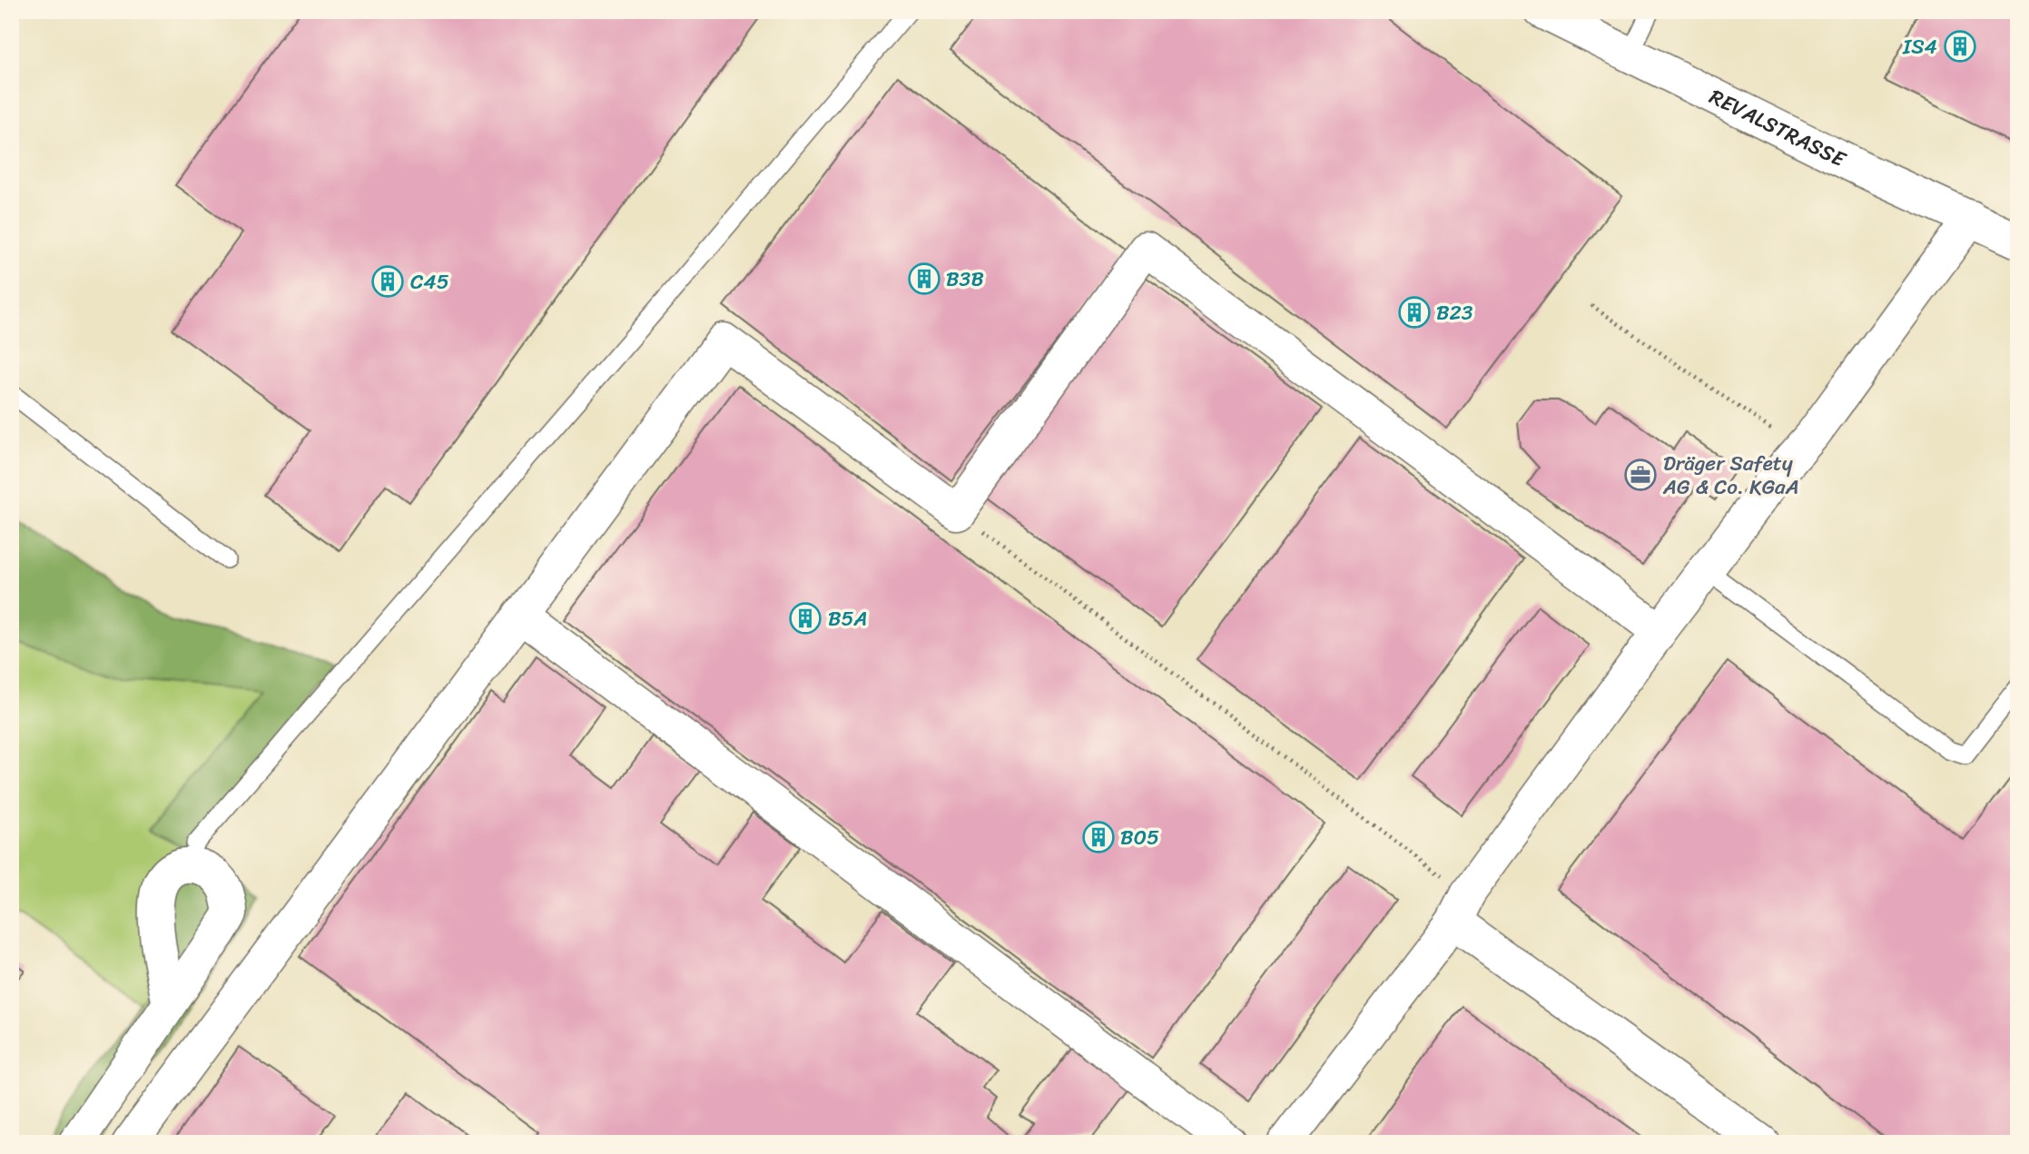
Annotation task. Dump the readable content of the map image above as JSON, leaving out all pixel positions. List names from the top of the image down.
{
  "streets": {
    "street": ["REVALSTRASSE"]
  },
  "places": {
    "building": [
      "IS4",
      "B3B",
      "C45",
      "B23",
      "B5A",
      "B05"
    ],
    "office": ["Dräger Safety AG & Co. KGaA"]
  }
}
